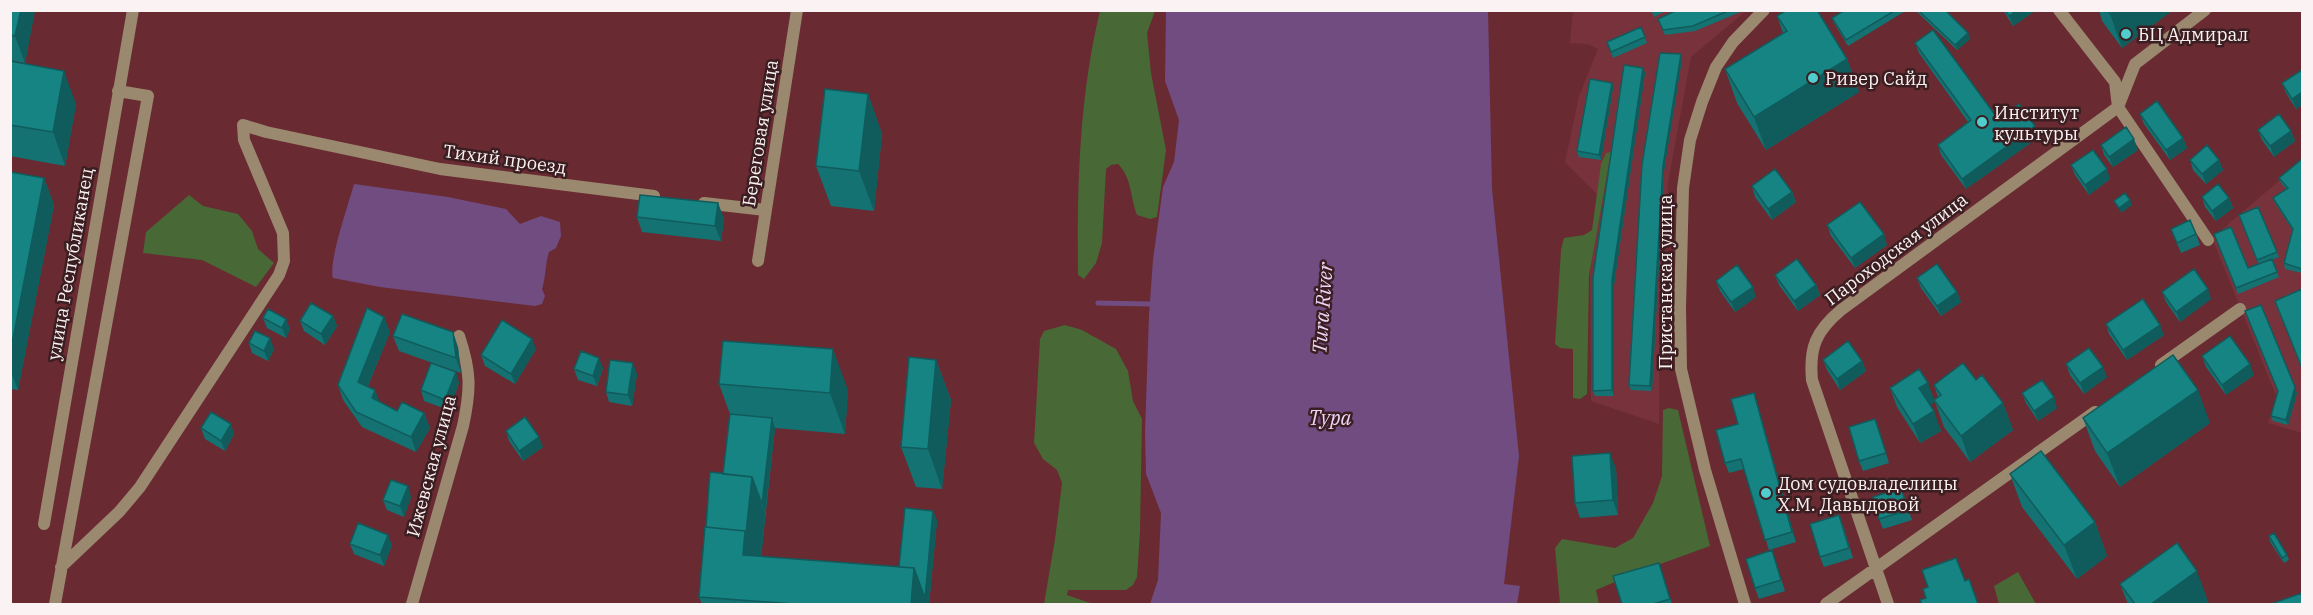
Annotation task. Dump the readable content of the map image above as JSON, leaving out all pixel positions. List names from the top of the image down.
{
  "streets": {
    "street": [
      "Береговая улица",
      "Тихий проезд",
      "Пароходская улица",
      "улица Республиканец",
      "Пристанская улица",
      "Ижевская улица"
    ]
  },
  "water": ["Tura River", "Тура"],
  "places": [
    "БЦ Адмирал",
    "Ривер Сайд",
    "Институт культуры",
    "Дом судовладелицы Х.М. Давыдовой"
  ]
}
